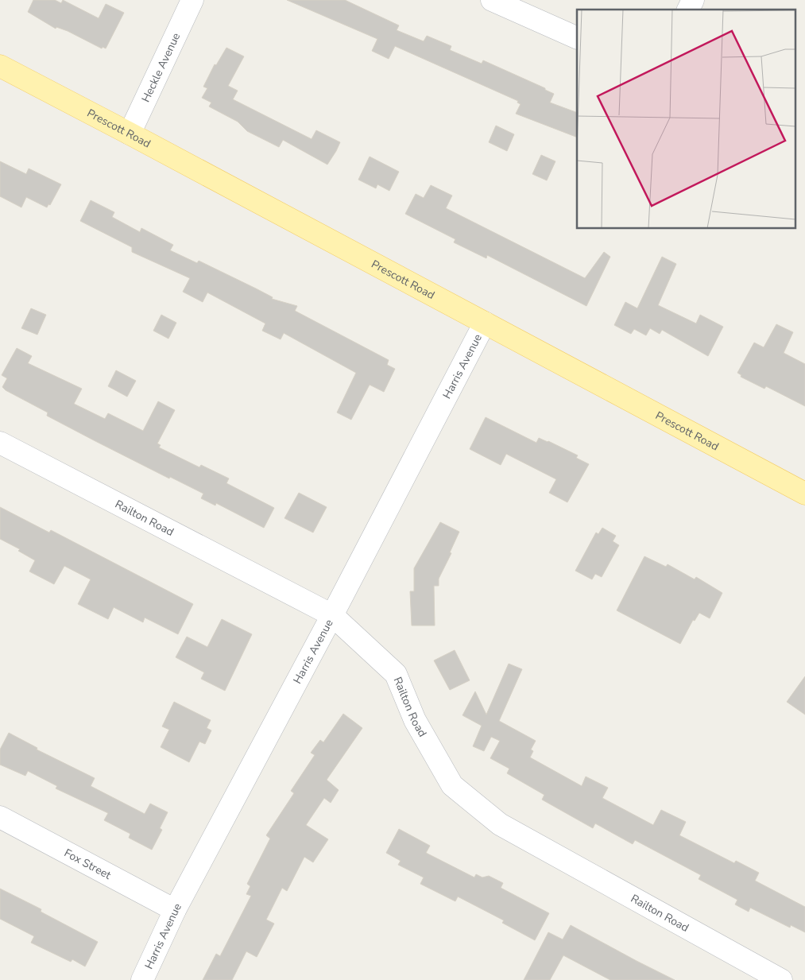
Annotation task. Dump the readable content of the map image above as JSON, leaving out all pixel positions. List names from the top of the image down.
{
  "streets": {
    "main road": ["Prescott Road"],
    "street": [
      "Heckle Avenue",
      "Harris Avenue",
      "Railton Road",
      "Fox Street"
    ]
  },
  "crossings": [
    ["Heckle Avenue", "Prescott Road"],
    ["Prescott Road", "Harris Avenue"],
    ["Harris Avenue", "Railton Road"],
    ["Harris Avenue", "Fox Street"]
  ]
}
